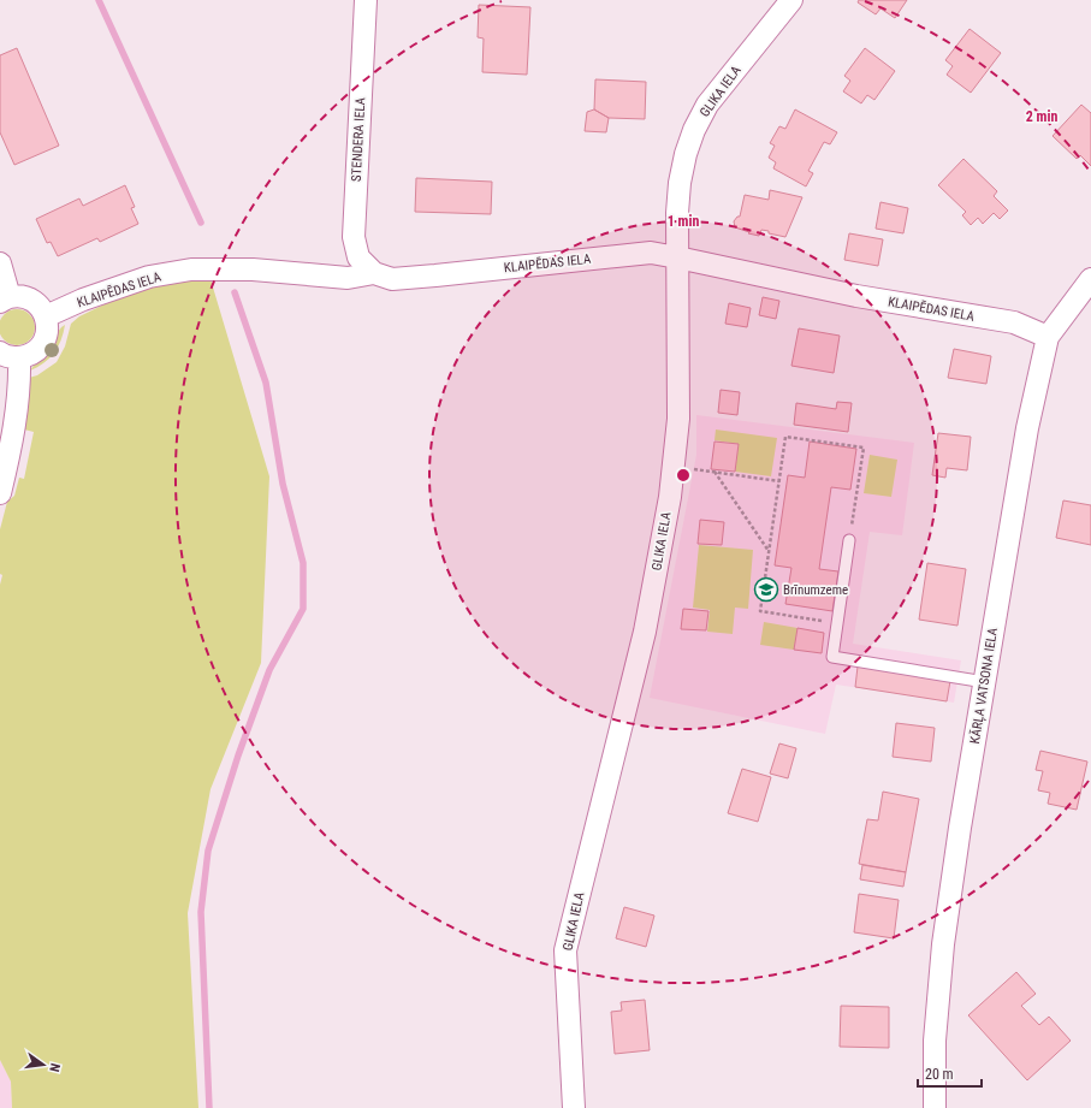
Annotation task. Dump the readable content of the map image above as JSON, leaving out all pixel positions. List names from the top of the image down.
{
  "streets": {
    "street": [
      "GLIKA IELA",
      "STENDERA IELA",
      "KLAIPĒDAS IELA",
      "KĀRĻA VATSONA IELA"
    ]
  },
  "crossings": [
    ["GLIKA IELA", "KLAIPĒDAS IELA"],
    ["STENDERA IELA", "KLAIPĒDAS IELA"],
    ["KLAIPĒDAS IELA", "KĀRĻA VATSONA IELA"]
  ],
  "places": {
    "school or university": ["Brīnumzeme"]
  },
  "scale_bar": "20 m",
  "north": "right",
  "rings": ["2 min", "1 min"]
}
